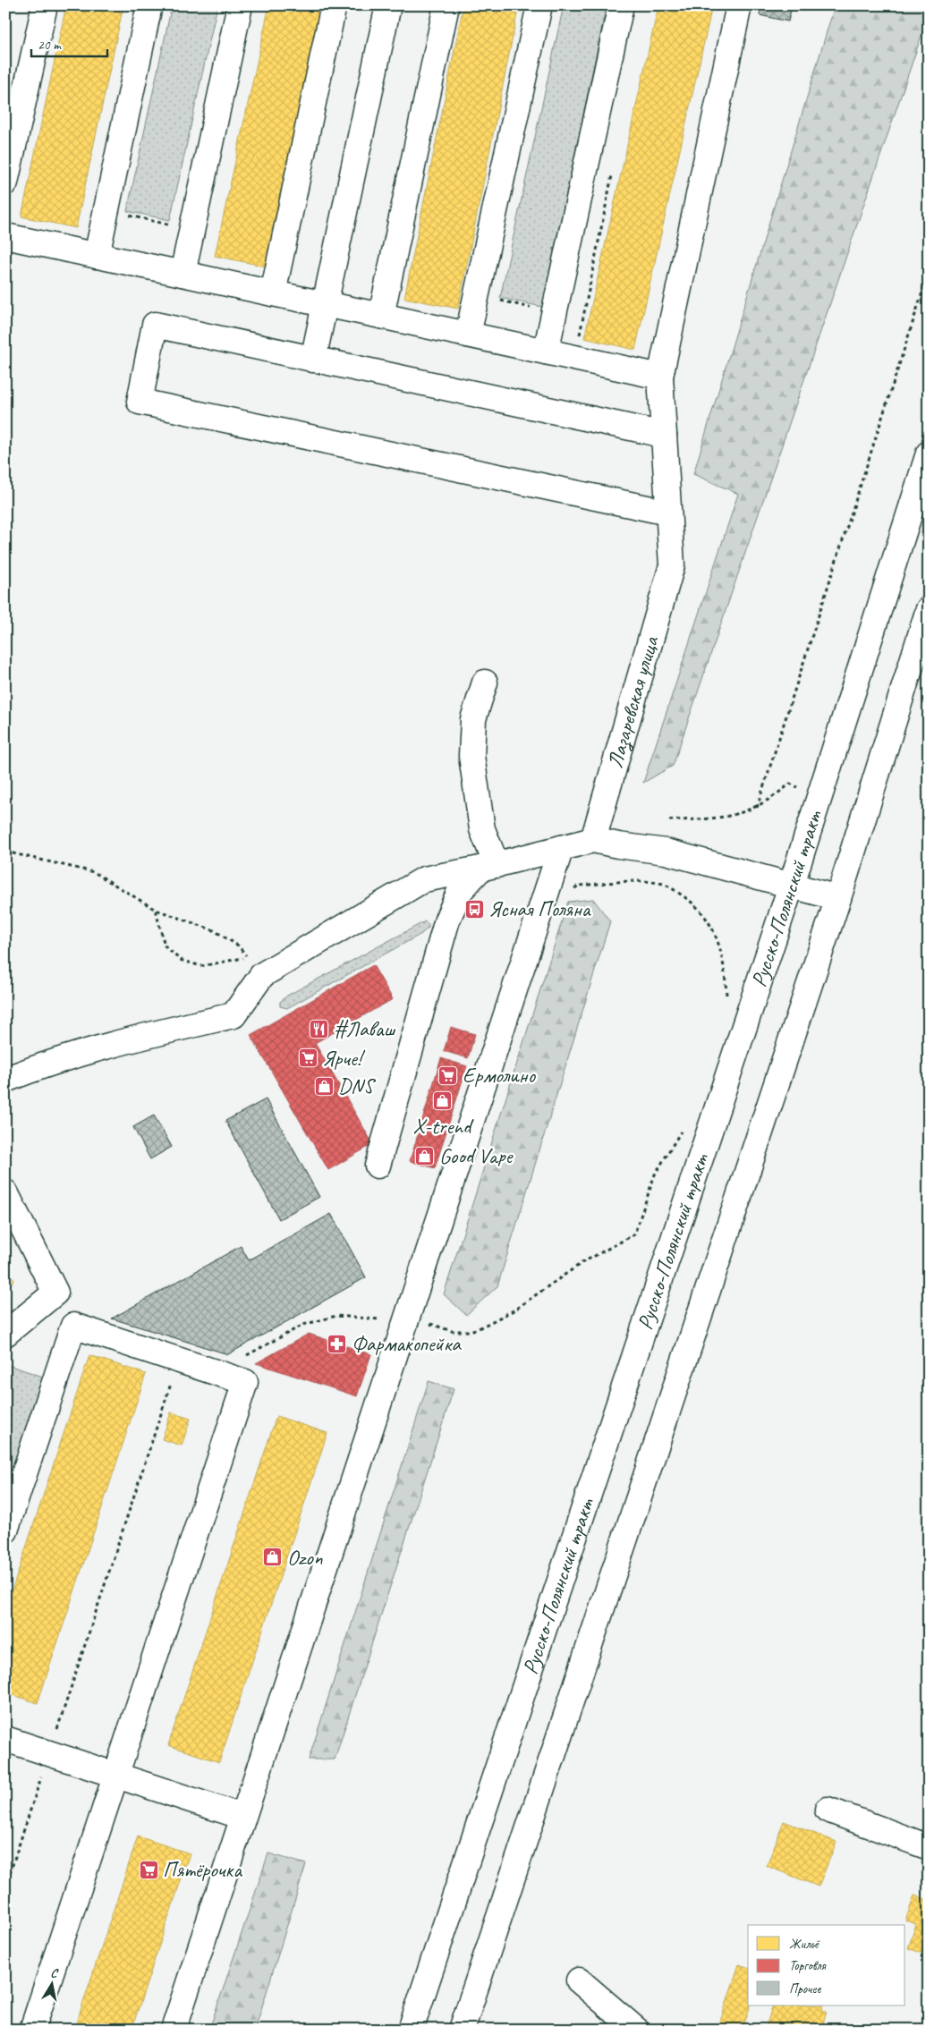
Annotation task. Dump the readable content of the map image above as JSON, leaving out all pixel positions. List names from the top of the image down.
{
  "streets": {
    "main road": ["Лазаревская улица", "Русско-Полянский тракт"]
  },
  "places": {
    "bus stop": ["Ясная Поляна"],
    "restaurant": ["#Лаваш"],
    "supermarket": ["Ярче!", "Ермолино", "Пятёрочка"],
    "shop": [
      "DNS",
      "X-trend",
      "Good Vape",
      "Ozon"
    ],
    "pharmacy": ["Фармакопейка"]
  },
  "legend": ["Жильё", "Торговля", "Прочее"],
  "scale_bar": "20 m",
  "north": "top"
}
